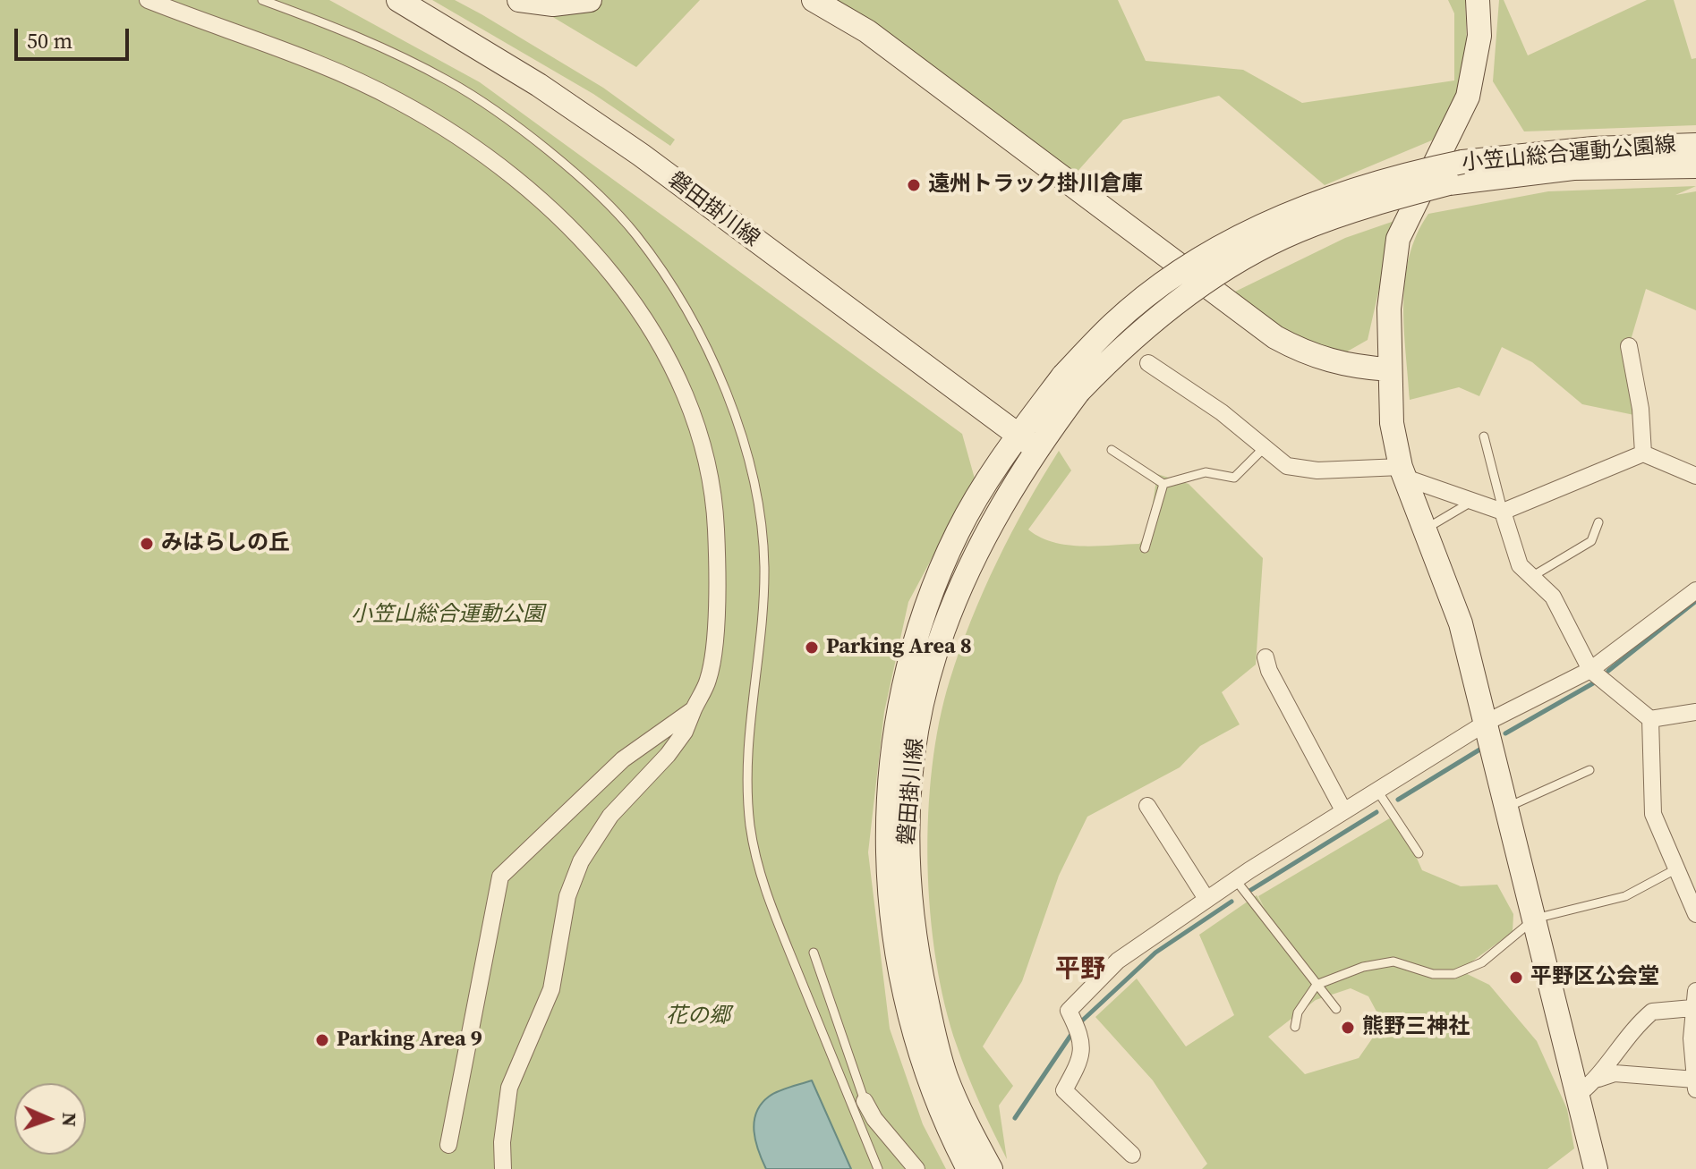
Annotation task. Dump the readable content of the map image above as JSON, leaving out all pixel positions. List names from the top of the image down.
{
  "streets": {
    "main road": ["小笠山総合運動公園線", "磐田掛川線"]
  },
  "crossings": [
    ["小笠山総合運動公園線", "磐田掛川線"]
  ],
  "districts": ["平野"],
  "parks": ["小笠山総合運動公園", "花の郷"],
  "places": [
    "遠州トラック掛川倉庫",
    "みはらしの丘",
    "Parking Area 8",
    "平野区公会堂",
    "熊野三神社",
    "Parking Area 9"
  ],
  "scale_bar": "50 m",
  "north": "right"
}
